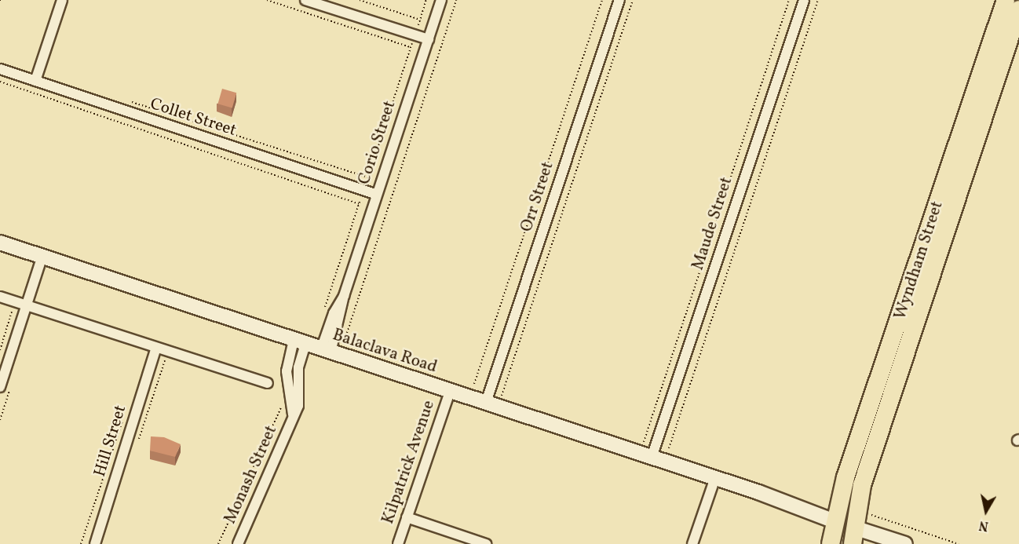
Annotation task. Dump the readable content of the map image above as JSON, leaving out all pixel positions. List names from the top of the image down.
{
  "streets": {
    "highway": ["Wyndham Street"],
    "main road": ["Balaclava Road"],
    "street": [
      "Collet Street",
      "Corio Street",
      "Orr Street",
      "Maude Street",
      "Hill Street",
      "Kilpatrick Avenue",
      "Monash Street"
    ]
  },
  "crossings": [
    ["Collet Street", "Corio Street"],
    ["Corio Street", "Balaclava Road"],
    ["Orr Street", "Balaclava Road"],
    ["Maude Street", "Balaclava Road"],
    ["Wyndham Street", "Balaclava Road"],
    ["Balaclava Road", "Kilpatrick Avenue"],
    ["Balaclava Road", "Monash Street"]
  ],
  "north": "bottom"
}
